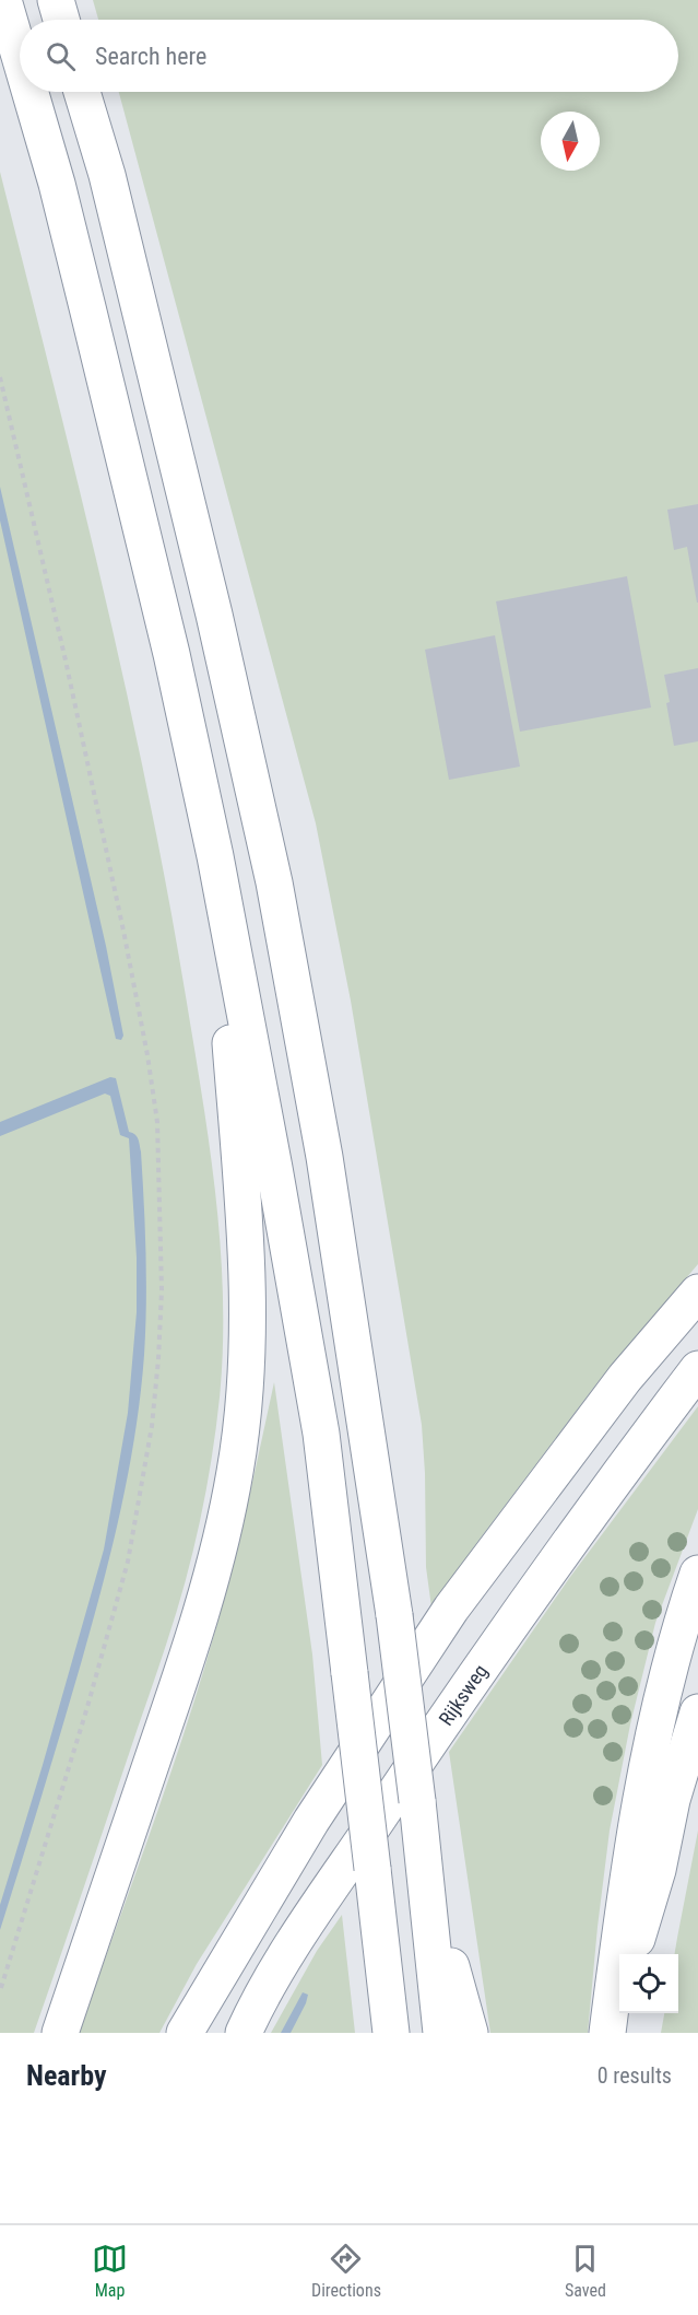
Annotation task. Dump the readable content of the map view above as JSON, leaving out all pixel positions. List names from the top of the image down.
{
  "streets": {
    "highway": ["Rijksweg"]
  },
  "north": "bottom",
  "page": {
    "search": "Search here",
    "heading": ["Nearby", "0 results"],
    "nav": ["Map", "Directions", "Saved"]
  }
}
